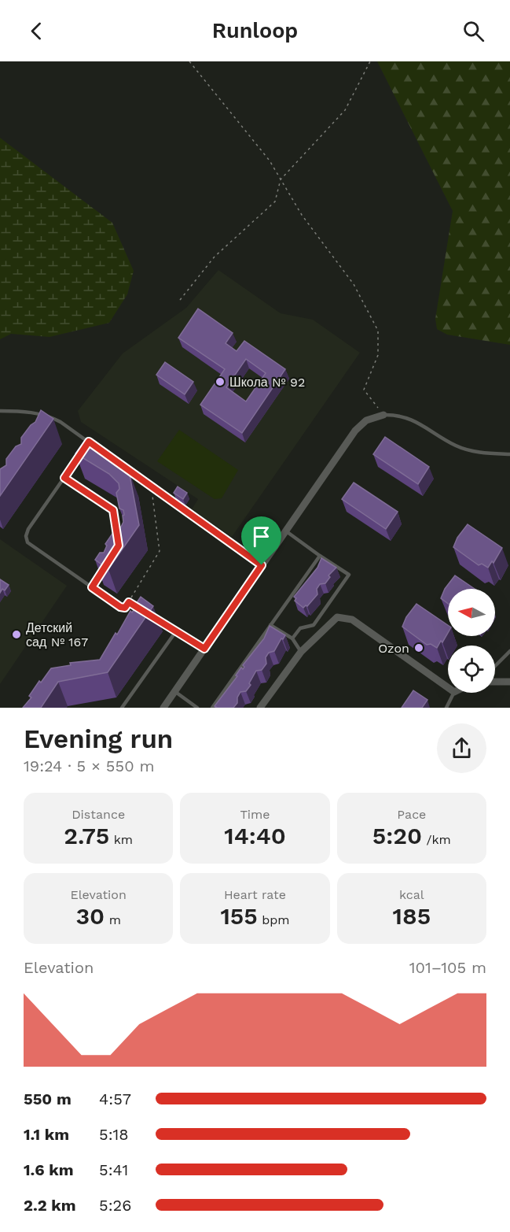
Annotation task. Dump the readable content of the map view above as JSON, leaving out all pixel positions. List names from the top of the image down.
{
  "places": ["Школа № 92", "Детский сад № 167", "Ozon"],
  "north": "left",
  "page": {
    "header": "Runloop",
    "heading": ["Evening run", "19:24 · 5 × 550 m"],
    "stats": [
      ["Distance", "2.75 km"],
      ["Time", "14:40"],
      ["Pace", "5:20 /km"],
      ["Elevation", "30 m"],
      ["Heart rate", "155 bpm"],
      ["kcal", "185"]
    ],
    "chart": ["Elevation", "101–105 m"],
    "list": [
      {
        "name": "550 m",
        "note": "4:57"
      },
      {
        "name": "1.1 km",
        "note": "5:18"
      },
      {
        "name": "1.6 km",
        "note": "5:41"
      },
      {
        "name": "2.2 km",
        "note": "5:26"
      }
    ]
  }
}
